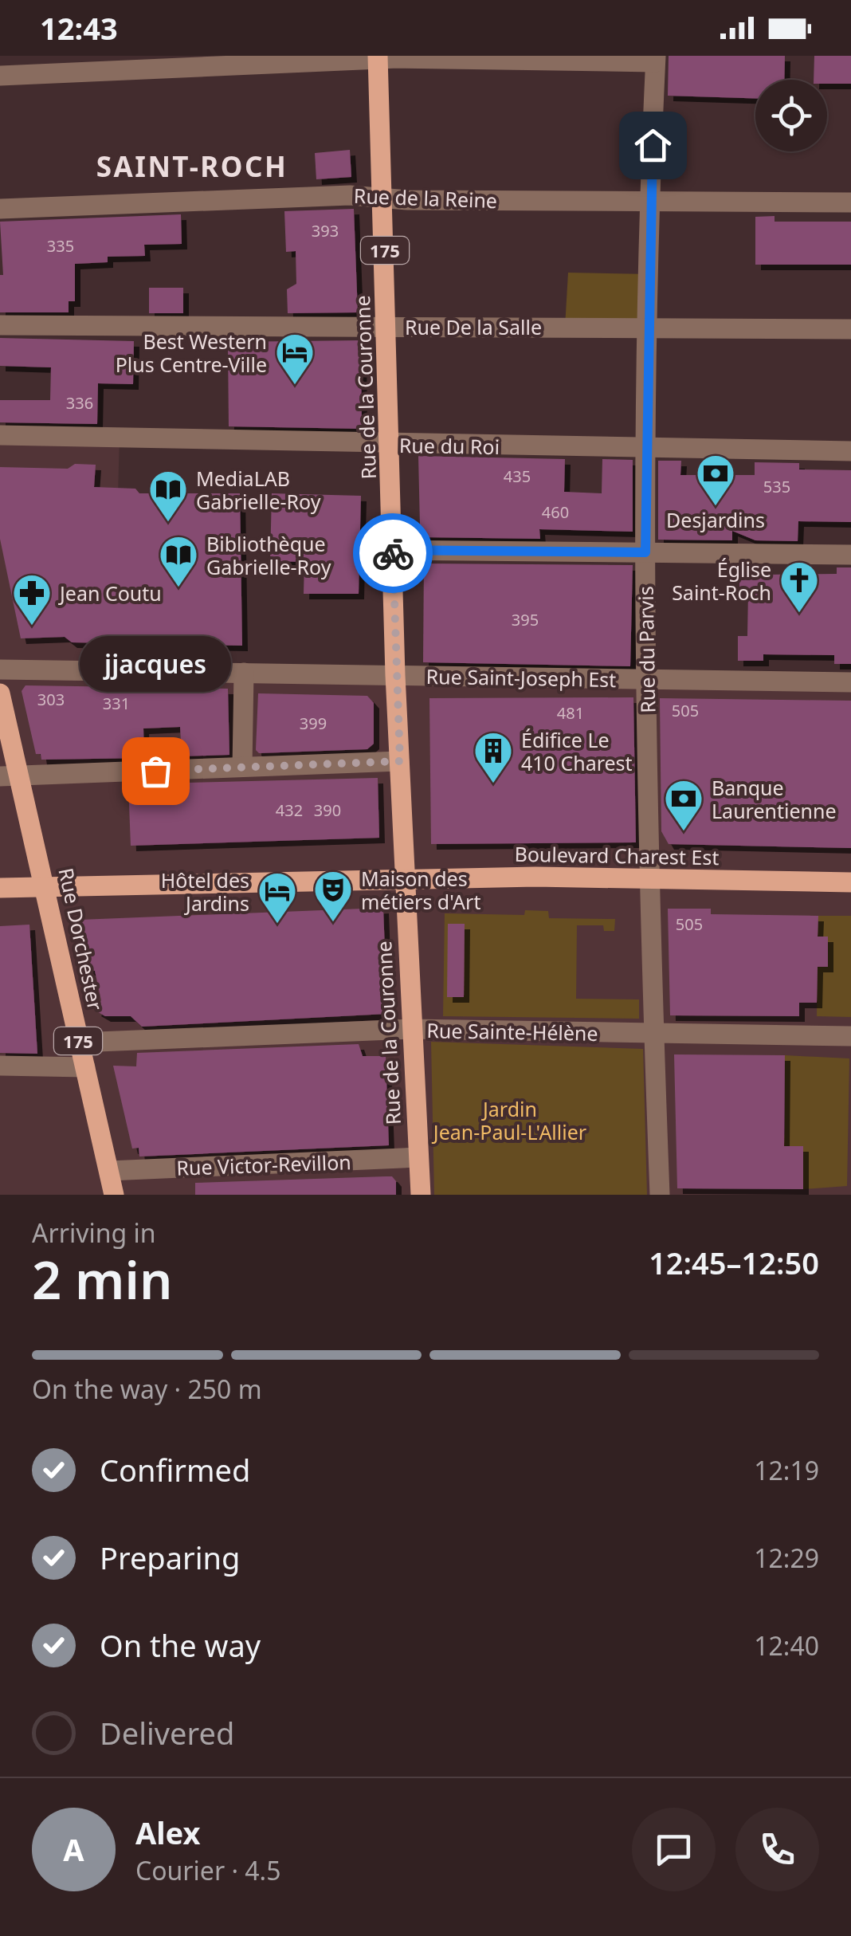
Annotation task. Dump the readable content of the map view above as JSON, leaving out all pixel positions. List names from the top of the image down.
{
  "streets": {
    "main road": [
      "175",
      "Rue de la Couronne",
      "Boulevard Charest Est",
      "Rue Dorchester"
    ],
    "street": [
      "Rue de la Reine",
      "Rue De la Salle",
      "Rue du Roi",
      "Rue du Parvis",
      "Rue Saint-Joseph Est",
      "Rue Sainte-Hélène",
      "Rue Victor-Revillon"
    ]
  },
  "crossings": [
    ["Rue de la Reine", "Rue de la Couronne"],
    ["Rue de la Reine", "Rue du Parvis"],
    ["Rue De la Salle", "Rue de la Couronne"],
    ["Rue De la Salle", "Rue du Parvis"],
    ["Rue de la Couronne", "Rue du Roi"],
    ["Rue de la Couronne", "Rue Saint-Joseph Est"],
    ["Rue de la Couronne", "Boulevard Charest Est"],
    ["Rue de la Couronne", "Rue Sainte-Hélène"],
    ["Rue de la Couronne", "Rue Victor-Revillon"],
    ["Rue du Roi", "Rue du Parvis"],
    ["Rue du Parvis", "Rue Saint-Joseph Est"],
    ["Rue du Parvis", "Boulevard Charest Est"],
    ["Rue du Parvis", "Rue Sainte-Hélène"],
    ["Boulevard Charest Est", "Rue Dorchester"],
    ["Rue Dorchester", "Rue Sainte-Hélène"],
    ["Rue Dorchester", "Rue Victor-Revillon"]
  ],
  "districts": ["SAINT-ROCH"],
  "parks": ["Jardin Jean-Paul-L'Allier"],
  "places": {
    "hotel": ["Best Western Plus Centre-Ville", "Hôtel des Jardins"],
    "bank": ["Desjardins", "Banque Laurentienne"],
    "library": ["MediaLAB Gabrielle-Roy", "Bibliothèque Gabrielle-Roy"],
    "church": ["Église Saint-Roch"],
    "pharmacy": ["Jean Coutu"],
    "other": ["jjacques"],
    "building": ["Édifice Le 410 Charest"],
    "theatre": ["Maison des métiers d'Art"]
  },
  "house_numbers": [
    "393",
    "335",
    "336",
    "435",
    "535",
    "460",
    "395",
    "303",
    "331",
    "505",
    "481",
    "399",
    "432",
    "390",
    "505"
  ],
  "page": {
    "status": "12:43",
    "bubble": "jjacques",
    "heading": ["2 min", "Arriving in", "12:45–12:50"],
    "panel": ["Alex", "Courier · 4.5"],
    "bar": "On the way · 250 m",
    "list": [
      ["Confirmed", "12:19"],
      ["Preparing", "12:29"],
      ["On the way", "12:40"],
      "Delivered"
    ],
    "round": "A"
  }
}
